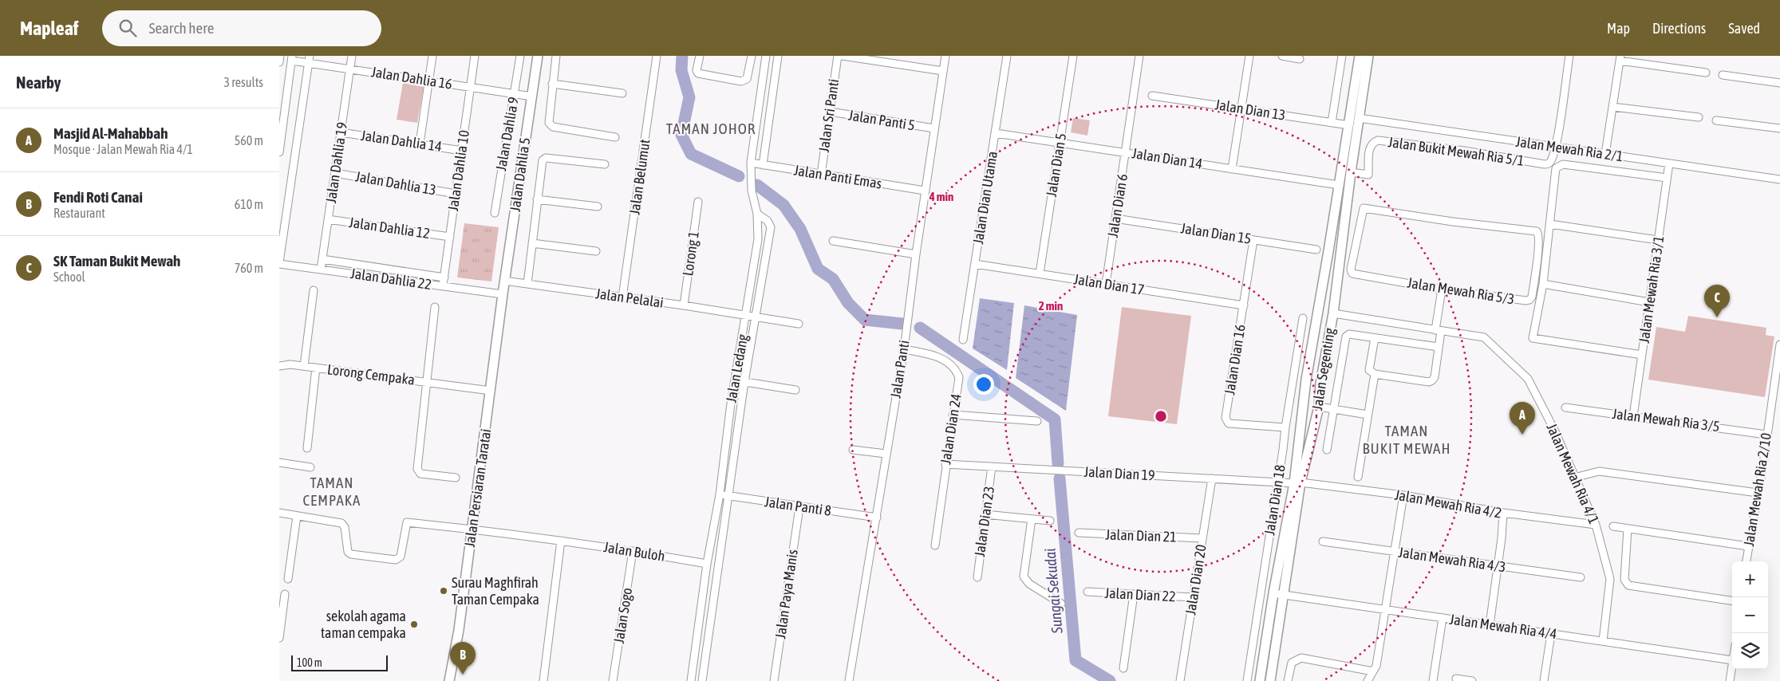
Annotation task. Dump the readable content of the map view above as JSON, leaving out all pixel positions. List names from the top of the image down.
{
  "streets": {
    "street": [
      "Jalan Dahlia 16",
      "Jalan Dian 13",
      "Jalan Sri Panti",
      "Jalan Panti 5",
      "Jalan Dahlia 9",
      "Jalan Dahlia 14",
      "Jalan Mewah Ria 2/1",
      "Jalan Bukit Mewah Ria 5/1",
      "Jalan Dian 14",
      "Jalan Dahlia 19",
      "Jalan Dian 5",
      "Jalan Dahlia 10",
      "Jalan Dahlia 5",
      "Jalan Belumut",
      "Jalan Panti Emas",
      "Jalan Dahlia 13",
      "Jalan Dian Utama",
      "Jalan Dian 6",
      "Jalan Dahlia 12",
      "Jalan Dian 15",
      "Lorong 1",
      "Jalan Dahlia 22",
      "Jalan Dian 17",
      "Jalan Mewah Ria 3/1",
      "Jalan Mewah Ria 5/3",
      "Jalan Pelalai",
      "Jalan Dian 16",
      "Jalan Ledang",
      "Jalan Panti",
      "Jalan Segenting",
      "Lorong Cempaka",
      "Jalan Mewah Ria 3/5",
      "Jalan Dian 24",
      "Jalan Dian 19",
      "Jalan Mewah Ria 4/1",
      "Jalan Persiaran Taratai",
      "Jalan Mewah Ria 2/10",
      "Jalan Dian 18",
      "Jalan Mewah Ria 4/2",
      "Jalan Panti 8",
      "Jalan Dian 23",
      "Jalan Dian 21",
      "Jalan Buloh",
      "Jalan Mewah Ria 4/3",
      "Jalan Dian 20",
      "Jalan Paya Manis",
      "Jalan Dian 22",
      "Jalan Sogo",
      "Jalan Mewah Ria 4/4"
    ]
  },
  "crossings": [
    ["Jalan Dahlia 16", "Jalan Dahlia 9"],
    ["Jalan Dahlia 16", "Jalan Dahlia 19"],
    ["Jalan Dahlia 16", "Jalan Dahlia 10"],
    ["Jalan Dahlia 16", "Jalan Dahlia 5"],
    ["Jalan Dian 13", "Jalan Segenting"],
    ["Jalan Sri Panti", "Jalan Panti 5"],
    ["Jalan Sri Panti", "Jalan Panti Emas"],
    ["Jalan Panti 5", "Jalan Panti"],
    ["Jalan Dahlia 14", "Jalan Dahlia 19"],
    ["Jalan Dahlia 14", "Jalan Dahlia 10"],
    ["Jalan Mewah Ria 2/1", "Jalan Bukit Mewah Ria 5/1"],
    ["Jalan Mewah Ria 2/1", "Jalan Mewah Ria 3/1"],
    ["Jalan Mewah Ria 2/1", "Jalan Segenting"],
    ["Jalan Bukit Mewah Ria 5/1", "Jalan Segenting"],
    ["Jalan Dian 14", "Jalan Dian 5"],
    ["Jalan Dian 14", "Jalan Dian Utama"],
    ["Jalan Dian 14", "Jalan Dian 6"],
    ["Jalan Dian 14", "Jalan Segenting"],
    ["Jalan Dahlia 19", "Jalan Dahlia 13"],
    ["Jalan Dahlia 19", "Jalan Dahlia 12"],
    ["Jalan Dahlia 19", "Jalan Dahlia 22"],
    ["Jalan Dian 5", "Jalan Dian 17"],
    ["Jalan Dahlia 10", "Jalan Dahlia 13"],
    ["Jalan Dahlia 10", "Jalan Dahlia 12"],
    ["Jalan Dahlia 10", "Jalan Dahlia 22"],
    ["Jalan Dahlia 5", "Jalan Dahlia 22"],
    ["Jalan Dahlia 5", "Jalan Pelalai"],
    ["Jalan Dahlia 5", "Jalan Persiaran Taratai"],
    ["Jalan Belumut", "Jalan Pelalai"],
    ["Jalan Panti Emas", "Jalan Ledang"],
    ["Jalan Panti Emas", "Jalan Panti"],
    ["Jalan Dian Utama", "Jalan Dian 17"],
    ["Jalan Dian 6", "Jalan Dian 15"],
    ["Jalan Dian 6", "Jalan Dian 17"],
    ["Jalan Dian 15", "Jalan Dian 16"],
    ["Lorong 1", "Jalan Pelalai"],
    ["Jalan Dahlia 22", "Jalan Persiaran Taratai"],
    ["Jalan Dian 17", "Jalan Dian 16"],
    ["Jalan Mewah Ria 3/1", "Jalan Mewah Ria 3/5"],
    ["Jalan Pelalai", "Jalan Ledang"],
    ["Jalan Dian 16", "Jalan Dian 18"],
    ["Jalan Ledang", "Jalan Panti 8"],
    ["Jalan Ledang", "Jalan Buloh"],
    ["Jalan Panti", "Jalan Dian 24"],
    ["Jalan Panti", "Jalan Panti 8"],
    ["Jalan Segenting", "Jalan Dian 19"],
    ["Jalan Segenting", "Jalan Mewah Ria 4/1"],
    ["Jalan Segenting", "Jalan Mewah Ria 4/2"],
    ["Jalan Segenting", "Jalan Mewah Ria 4/4"],
    ["Lorong Cempaka", "Jalan Persiaran Taratai"],
    ["Jalan Mewah Ria 3/5", "Jalan Mewah Ria 2/10"],
    ["Jalan Dian 24", "Jalan Dian 19"],
    ["Jalan Dian 19", "Jalan Dian 18"],
    ["Jalan Dian 19", "Jalan Mewah Ria 4/2"],
    ["Jalan Dian 19", "Jalan Dian 23"],
    ["Jalan Dian 19", "Jalan Dian 20"],
    ["Jalan Mewah Ria 4/1", "Jalan Mewah Ria 4/2"],
    ["Jalan Mewah Ria 4/1", "Jalan Mewah Ria 4/4"],
    ["Jalan Persiaran Taratai", "Jalan Buloh"],
    ["Jalan Panti 8", "Jalan Paya Manis"],
    ["Jalan Dian 21", "Jalan Dian 20"],
    ["Jalan Buloh", "Jalan Sogo"],
    ["Jalan Dian 20", "Jalan Dian 22"]
  ],
  "districts": ["TAMAN JOHOR", "TAMAN BUKIT MEWAH", "TAMAN CEMPAKA"],
  "water": ["Sungai Sekudai"],
  "places": ["Surau Maghfirah Taman Cempaka", "sekolah agama taman cempaka"],
  "scale_bar": "100 m",
  "page": {
    "header": "Mapleaf",
    "search": "Search here",
    "nav": ["Map", "Directions", "Saved"],
    "heading": ["Nearby", "3 results"],
    "list": [
      {
        "mark": "A",
        "name": "Masjid Al-Mahabbah",
        "note": "Mosque · Jalan Mewah Ria 4/1",
        "value": "560 m"
      },
      {
        "mark": "B",
        "name": "Fendi Roti Canai",
        "note": "Restaurant",
        "value": "610 m"
      },
      {
        "mark": "C",
        "name": "SK Taman Bukit Mewah",
        "note": "School",
        "value": "760 m"
      }
    ],
    "pins": ["C", "A", "B"],
    "map_buttons": ["+", "−"],
    "scale": "100 m"
  },
  "rings": ["4 min", "2 min"]
}
